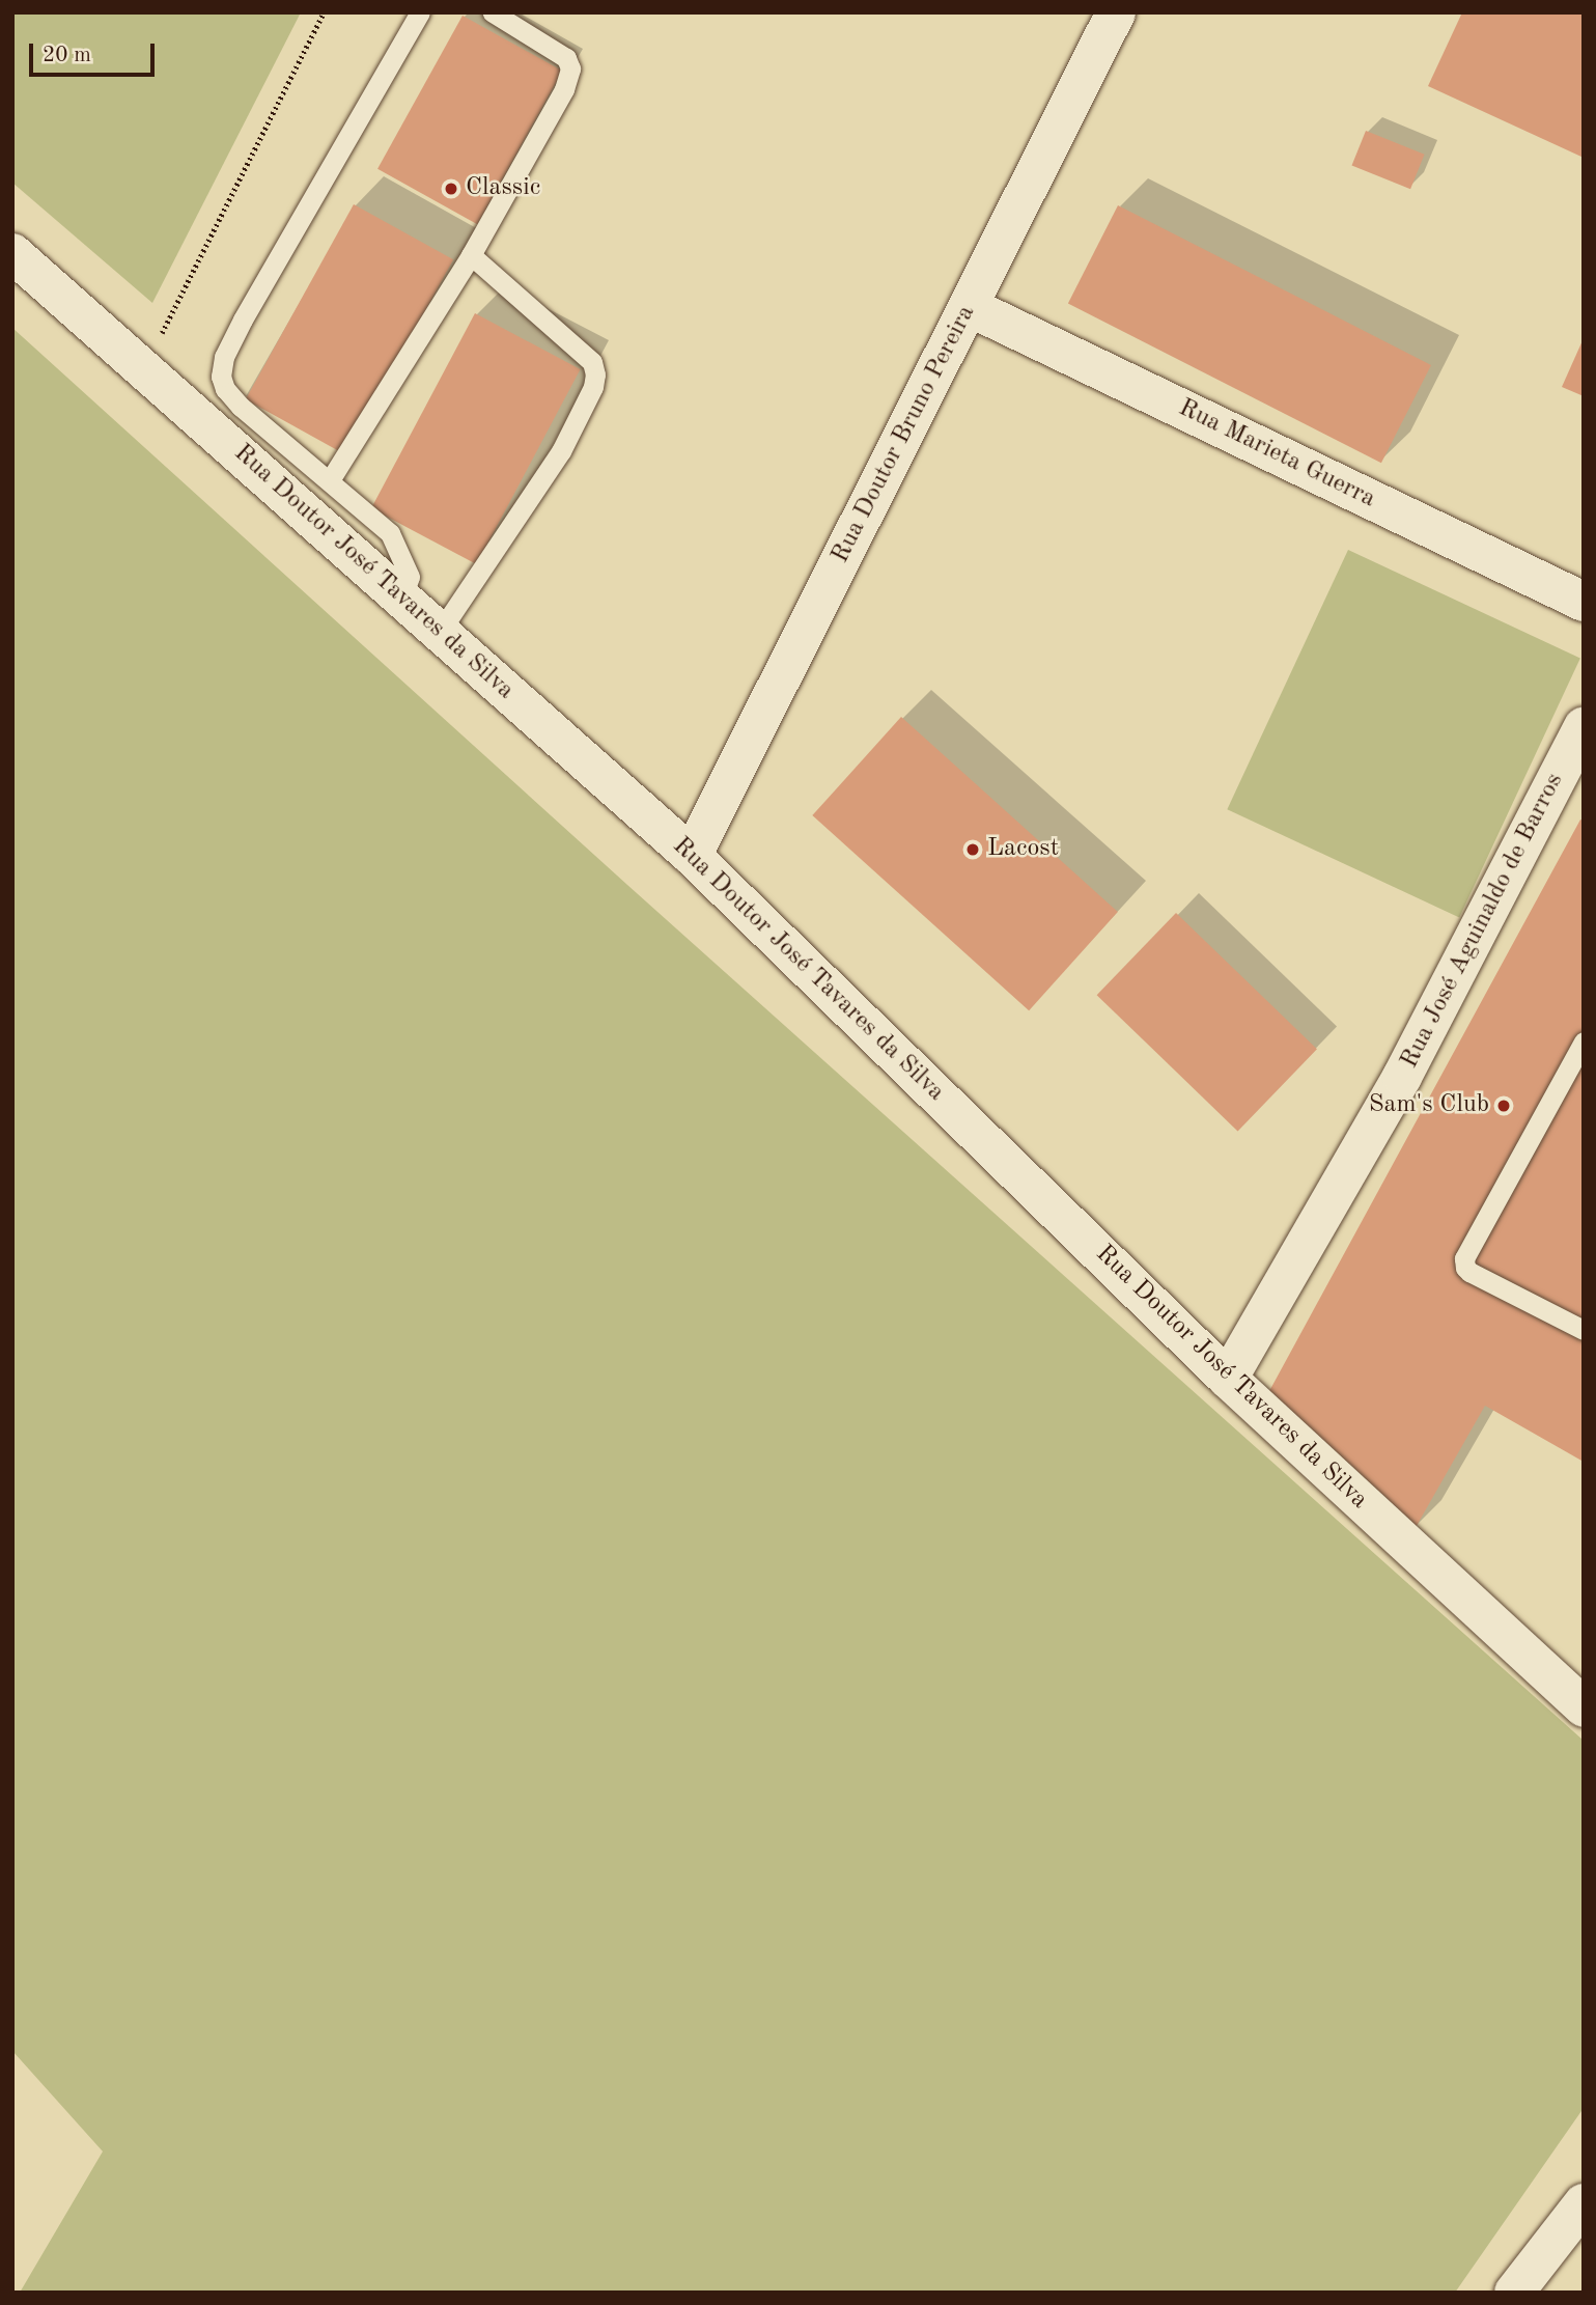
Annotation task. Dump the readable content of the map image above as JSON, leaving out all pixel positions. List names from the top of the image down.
{
  "streets": {
    "street": [
      "Rua Doutor Bruno Pereira",
      "Rua Marieta Guerra",
      "Rua Doutor José Tavares da Silva",
      "Rua José Aguinaldo de Barros"
    ]
  },
  "crossings": [
    ["Rua Doutor Bruno Pereira", "Rua Marieta Guerra"],
    ["Rua Doutor Bruno Pereira", "Rua Doutor José Tavares da Silva"],
    ["Rua Doutor José Tavares da Silva", "Rua José Aguinaldo de Barros"]
  ],
  "places": ["Classic", "Lacost", "Sam's Club"],
  "scale_bar": "20 m"
}
